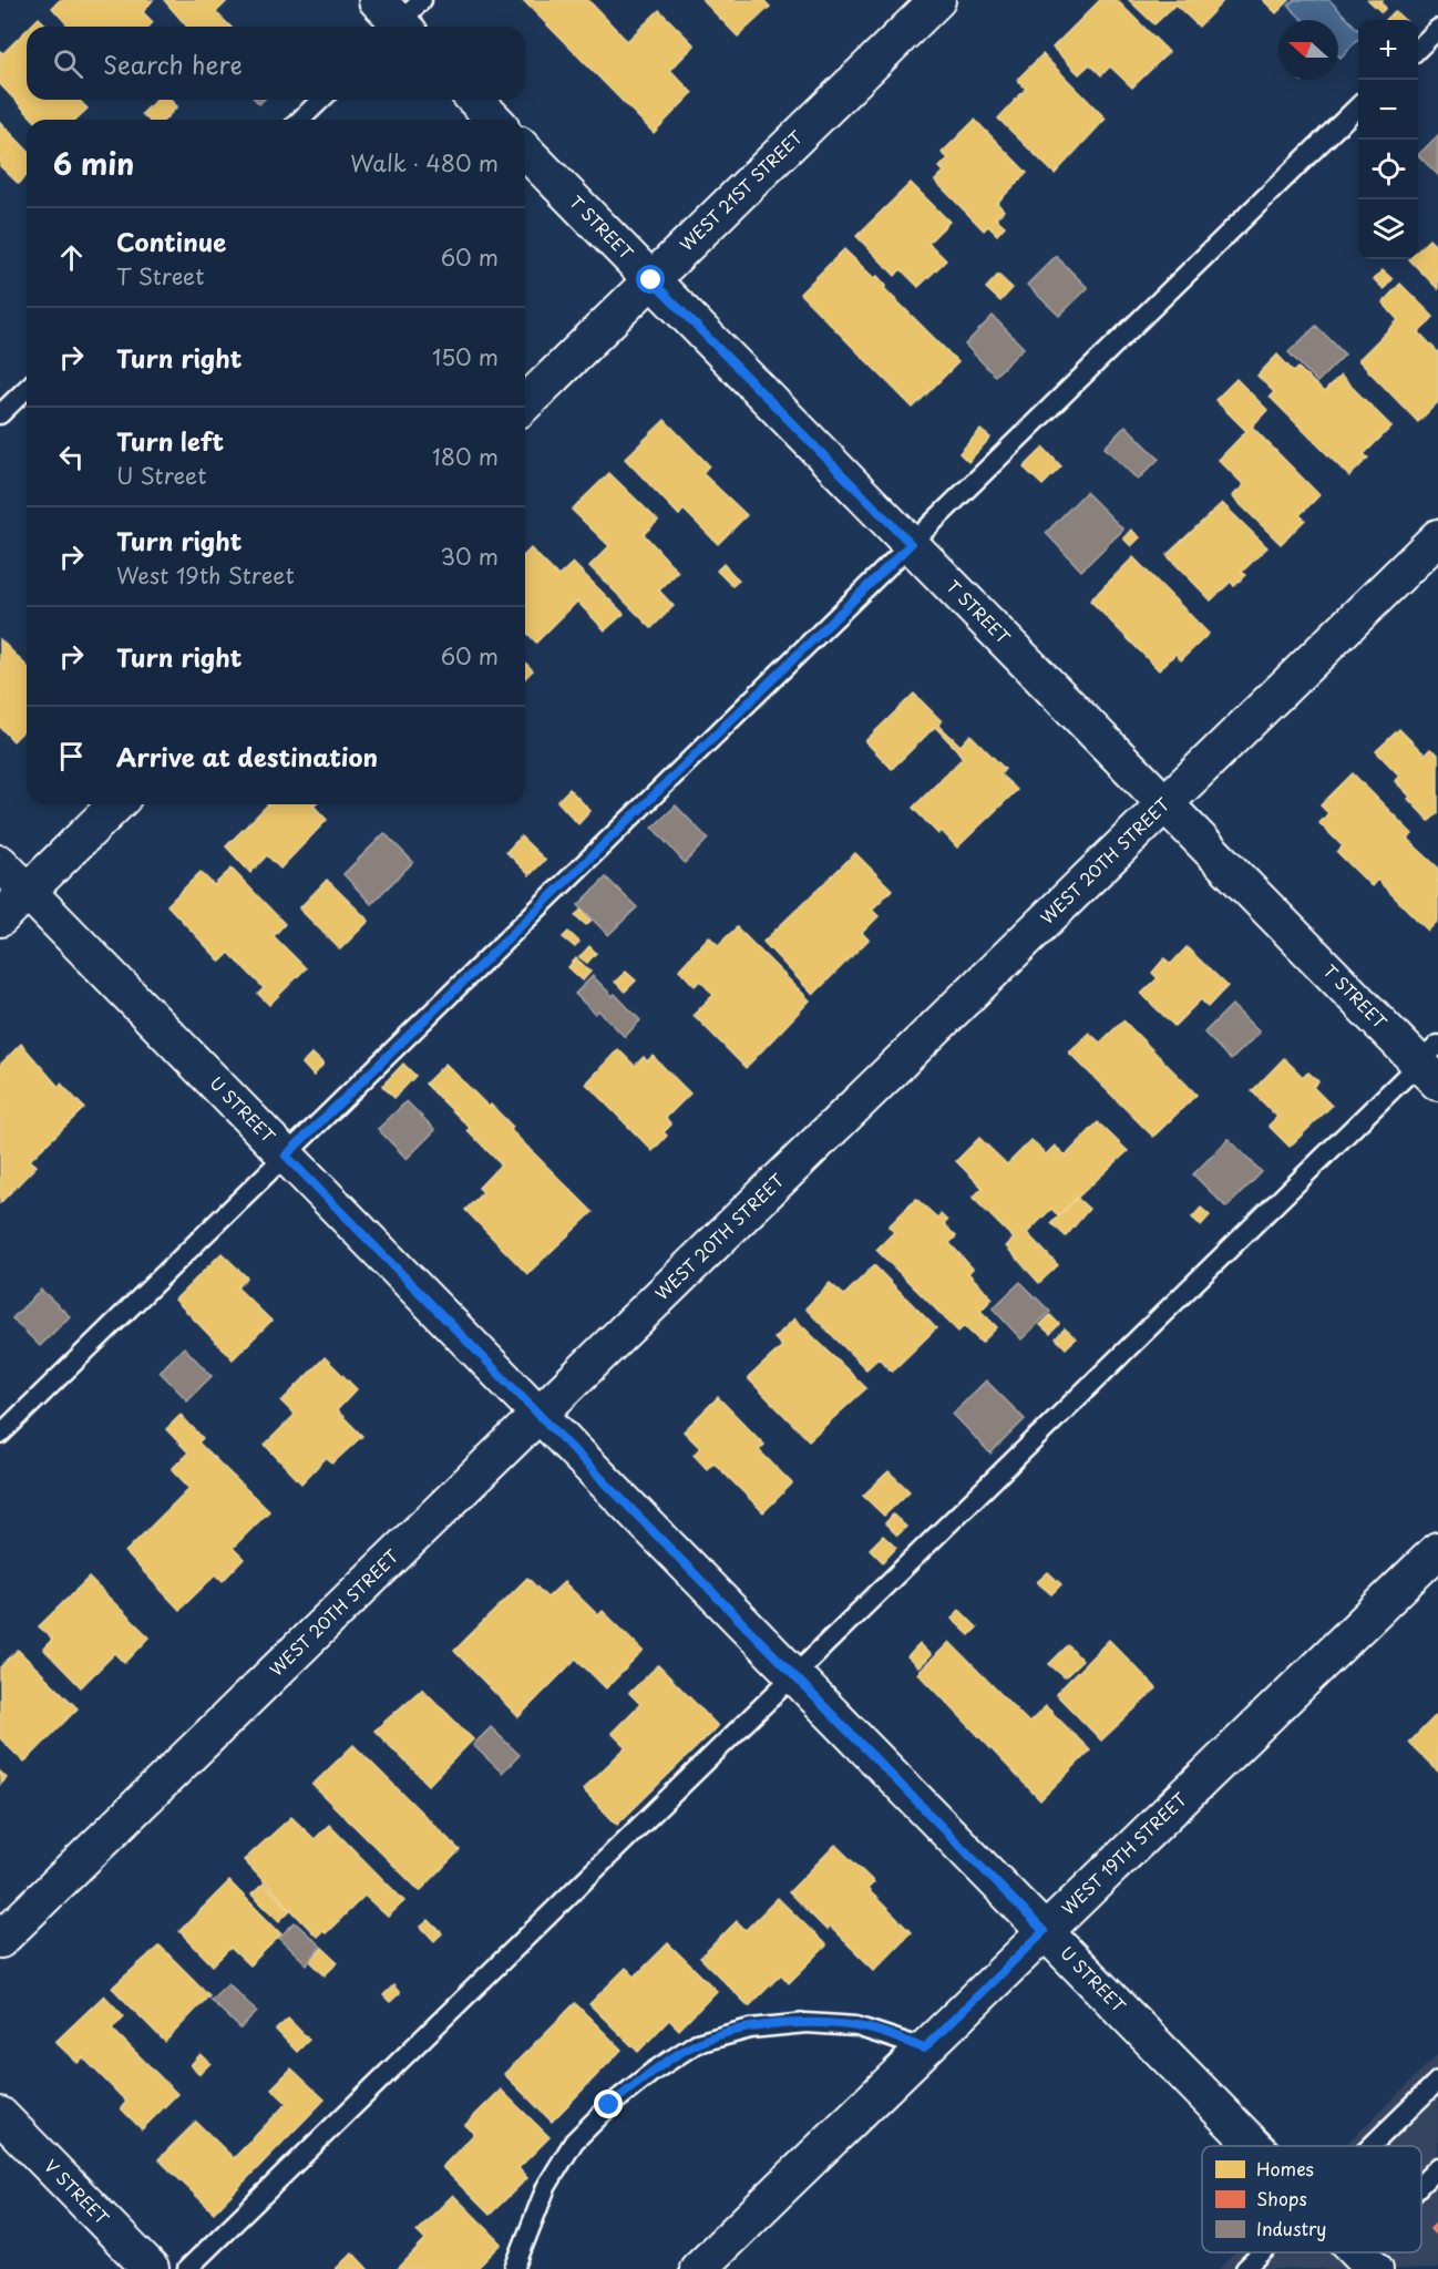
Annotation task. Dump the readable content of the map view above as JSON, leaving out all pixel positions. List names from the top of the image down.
{
  "streets": {
    "street": [
      "WEST 21ST STREET",
      "T STREET",
      "WEST 20TH STREET",
      "U STREET",
      "WEST 19TH STREET",
      "V STREET"
    ]
  },
  "crossings": [
    ["WEST 21ST STREET", "T STREET"],
    ["T STREET", "WEST 20TH STREET"],
    ["WEST 20TH STREET", "U STREET"],
    ["U STREET", "WEST 19TH STREET"]
  ],
  "legend": ["Homes", "Shops", "Industry"],
  "north": "left",
  "page": {
    "map_buttons": ["+", "−"],
    "search": "Search here",
    "heading": ["6 min", "Walk · 480 m"],
    "list": [
      ["Continue", "T Street", "60 m"],
      ["Turn right", "150 m"],
      ["Turn left", "U Street", "180 m"],
      ["Turn right", "West 19th Street", "30 m"],
      ["Turn right", "60 m"],
      "Arrive at destination"
    ]
  }
}
